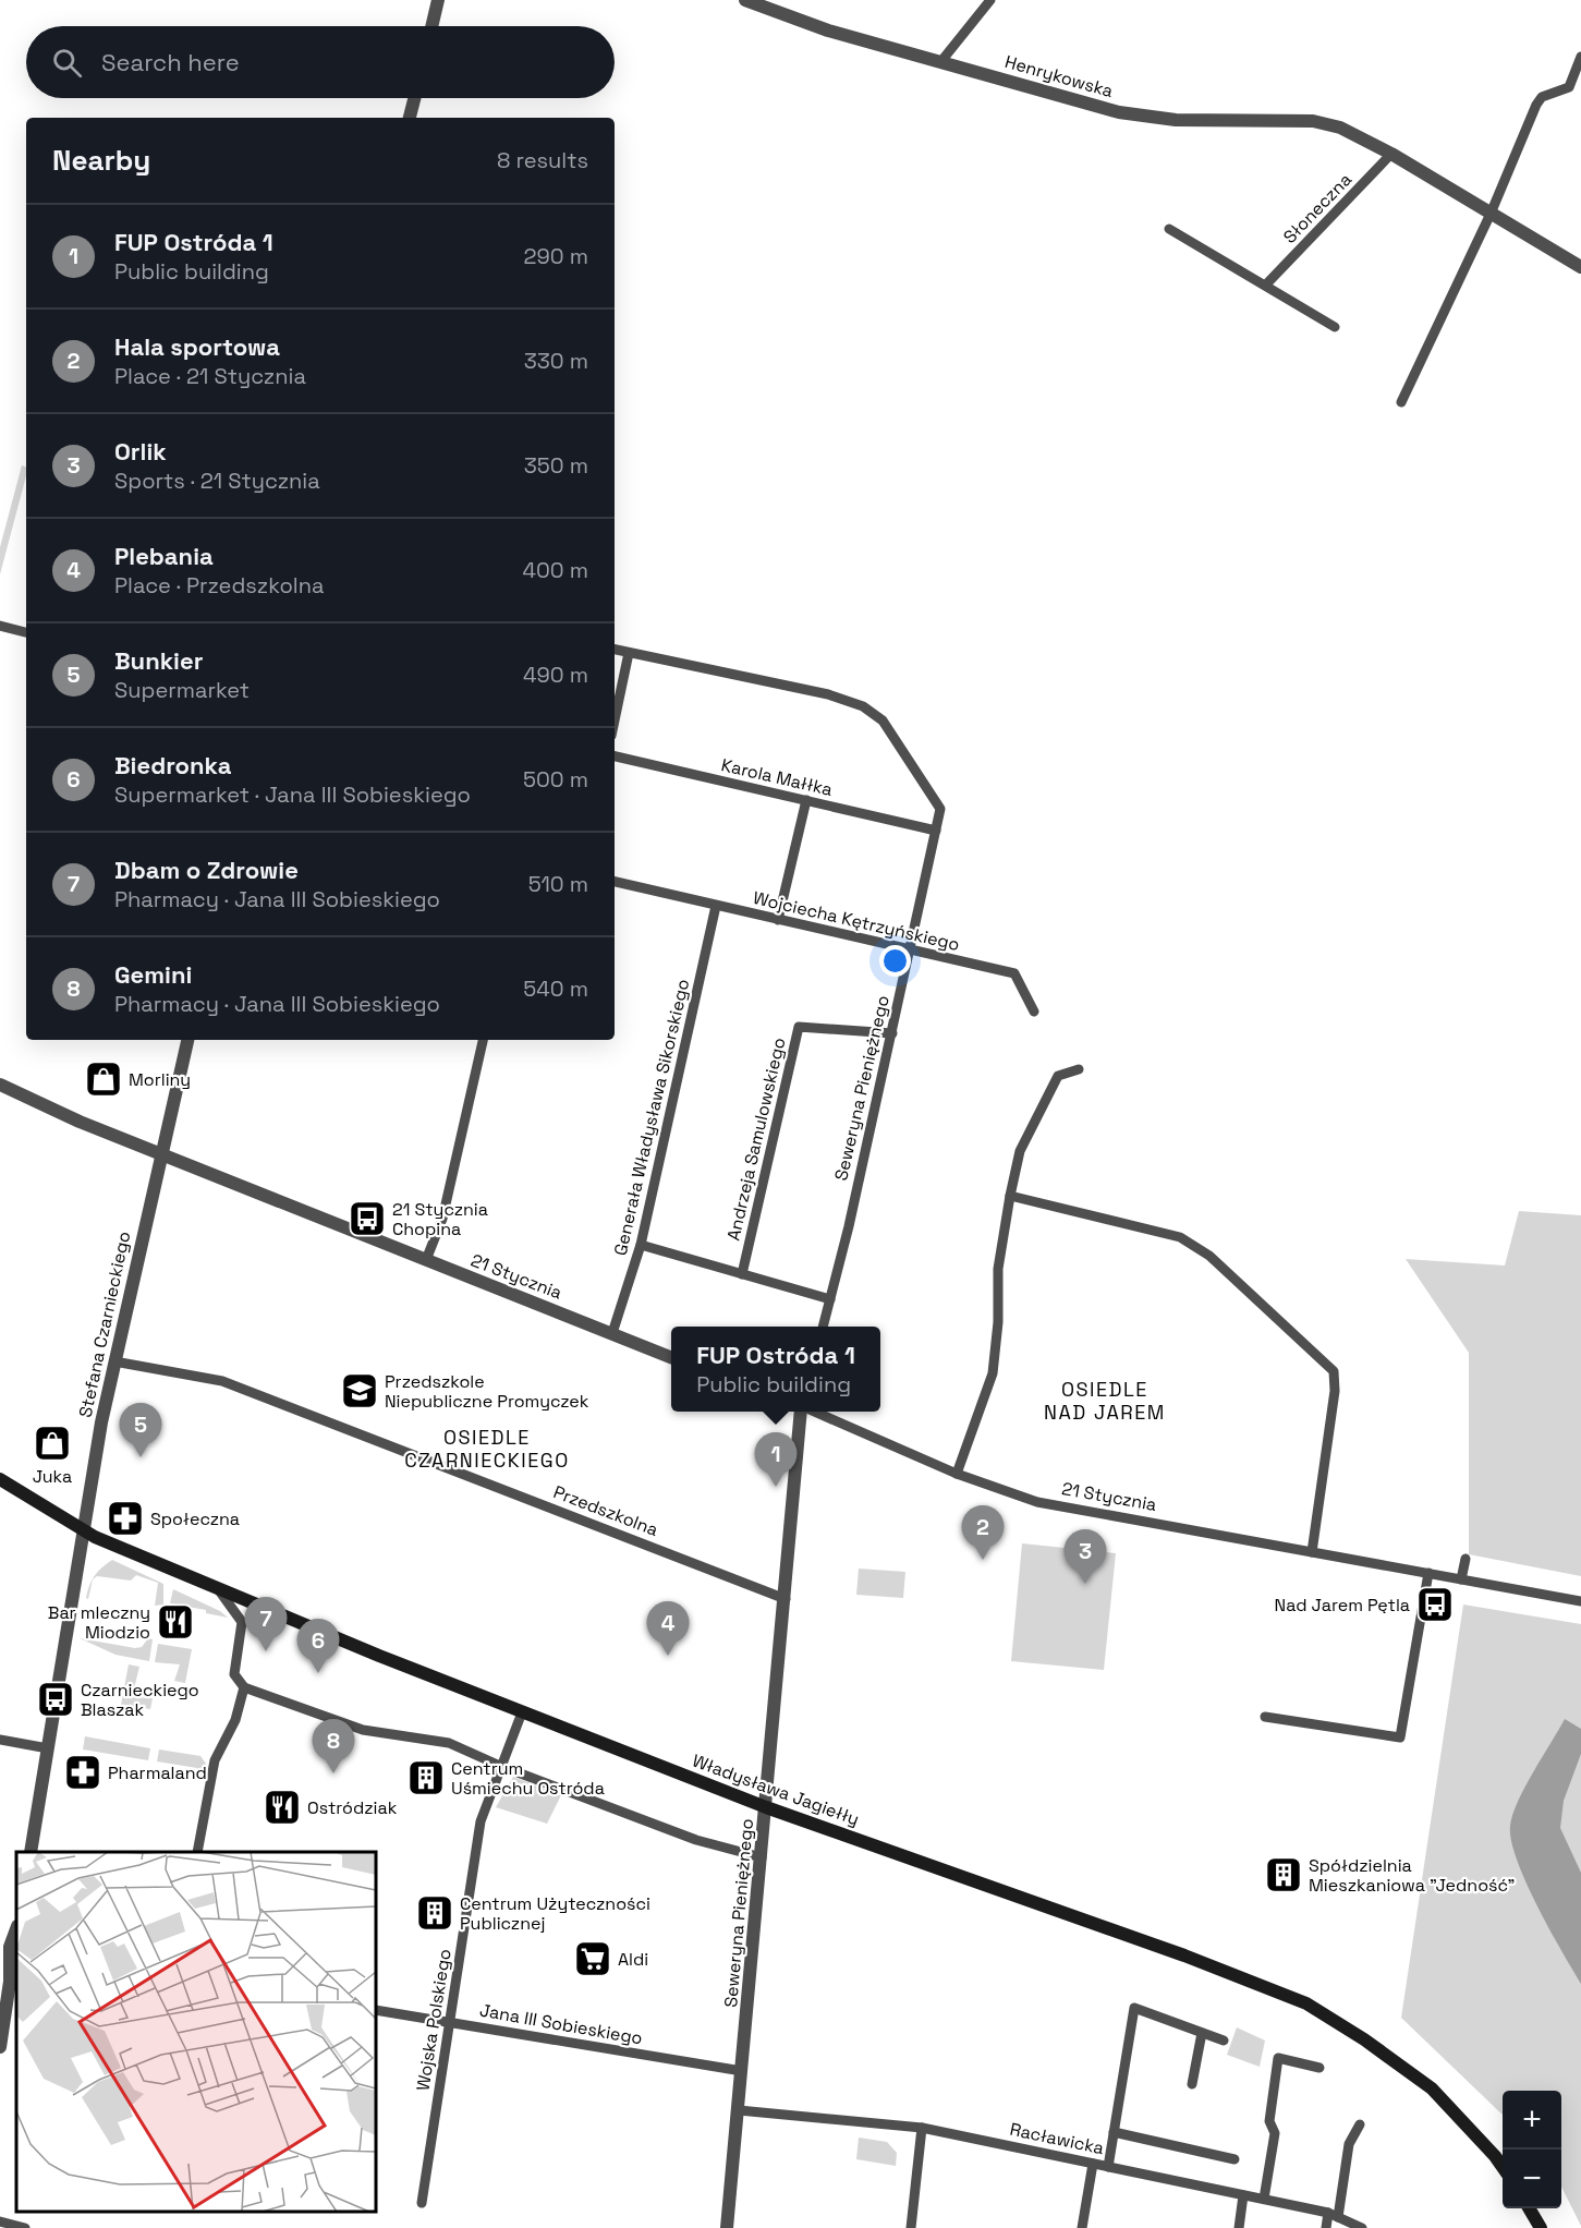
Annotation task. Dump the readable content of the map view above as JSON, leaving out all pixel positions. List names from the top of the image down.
{
  "streets": {
    "main road": ["Władysława Jagiełły"],
    "street": [
      "Henrykowska",
      "Słoneczna",
      "Karola Małłka",
      "Wojciecha Kętrzyńskiego",
      "Seweryna Pieniężnego",
      "Generała Władysława Sikorskiego",
      "Andrzeja Samulowskiego",
      "21 Stycznia",
      "Stefana Czarnieckiego",
      "Przedszkolna",
      "Wojska Polskiego",
      "Jana III Sobieskiego",
      "Racławicka"
    ]
  },
  "crossings": [
    ["Henrykowska", "Słoneczna"],
    ["Karola Małłka", "Seweryna Pieniężnego"],
    ["Wojciecha Kętrzyńskiego", "Seweryna Pieniężnego"],
    ["Wojciecha Kętrzyńskiego", "Generała Władysława Sikorskiego"],
    ["Seweryna Pieniężnego", "Andrzeja Samulowskiego"],
    ["Seweryna Pieniężnego", "Przedszkolna"],
    ["Seweryna Pieniężnego", "Władysława Jagiełły"],
    ["Seweryna Pieniężnego", "Jana III Sobieskiego"],
    ["Seweryna Pieniężnego", "Racławicka"],
    ["Generała Władysława Sikorskiego", "21 Stycznia"],
    ["21 Stycznia", "Stefana Czarnieckiego"],
    ["Stefana Czarnieckiego", "Przedszkolna"],
    ["Stefana Czarnieckiego", "Władysława Jagiełły"],
    ["Władysława Jagiełły", "Wojska Polskiego"],
    ["Wojska Polskiego", "Jana III Sobieskiego"]
  ],
  "districts": ["OSIEDLE NAD JAREM", "OSIEDLE CZARNIECKIEGO"],
  "places": {
    "shop": ["Morliny", "Juka"],
    "bus stop": ["21 Stycznia Chopina", "Nad Jarem Pętla", "Czarnieckiego Blaszak"],
    "school or university": ["Przedszkole Niepubliczne Promyczek"],
    "pharmacy": ["Społeczna", "Pharmaland"],
    "restaurant": ["Bar mleczny Miodzio", "Ostródziak"],
    "building": ["Centrum Uśmiechu Ostróda", "Spółdzielnia Mieszkaniowa \"Jedność\"", "Centrum Użyteczności Publicznej"],
    "supermarket": ["Aldi"]
  },
  "page": {
    "search": "Search here",
    "heading": ["Nearby", "8 results"],
    "list": [
      {
        "mark": "1",
        "name": "FUP Ostróda 1",
        "note": "Public building",
        "value": "290 m"
      },
      {
        "mark": "2",
        "name": "Hala sportowa",
        "note": "Place · 21 Stycznia",
        "value": "330 m"
      },
      {
        "mark": "3",
        "name": "Orlik",
        "note": "Sports · 21 Stycznia",
        "value": "350 m"
      },
      {
        "mark": "4",
        "name": "Plebania",
        "note": "Place · Przedszkolna",
        "value": "400 m"
      },
      {
        "mark": "5",
        "name": "Bunkier",
        "note": "Supermarket",
        "value": "490 m"
      },
      {
        "mark": "6",
        "name": "Biedronka",
        "note": "Supermarket · Jana III Sobieskiego",
        "value": "500 m"
      },
      {
        "mark": "7",
        "name": "Dbam o Zdrowie",
        "note": "Pharmacy · Jana III Sobieskiego",
        "value": "510 m"
      },
      {
        "mark": "8",
        "name": "Gemini",
        "note": "Pharmacy · Jana III Sobieskiego",
        "value": "540 m"
      }
    ],
    "popup": ["FUP Ostróda 1", "Public building"],
    "pins": [
      "5",
      "1",
      "2",
      "3",
      "7",
      "4",
      "6",
      "8"
    ],
    "map_buttons": ["+", "−"]
  }
}
